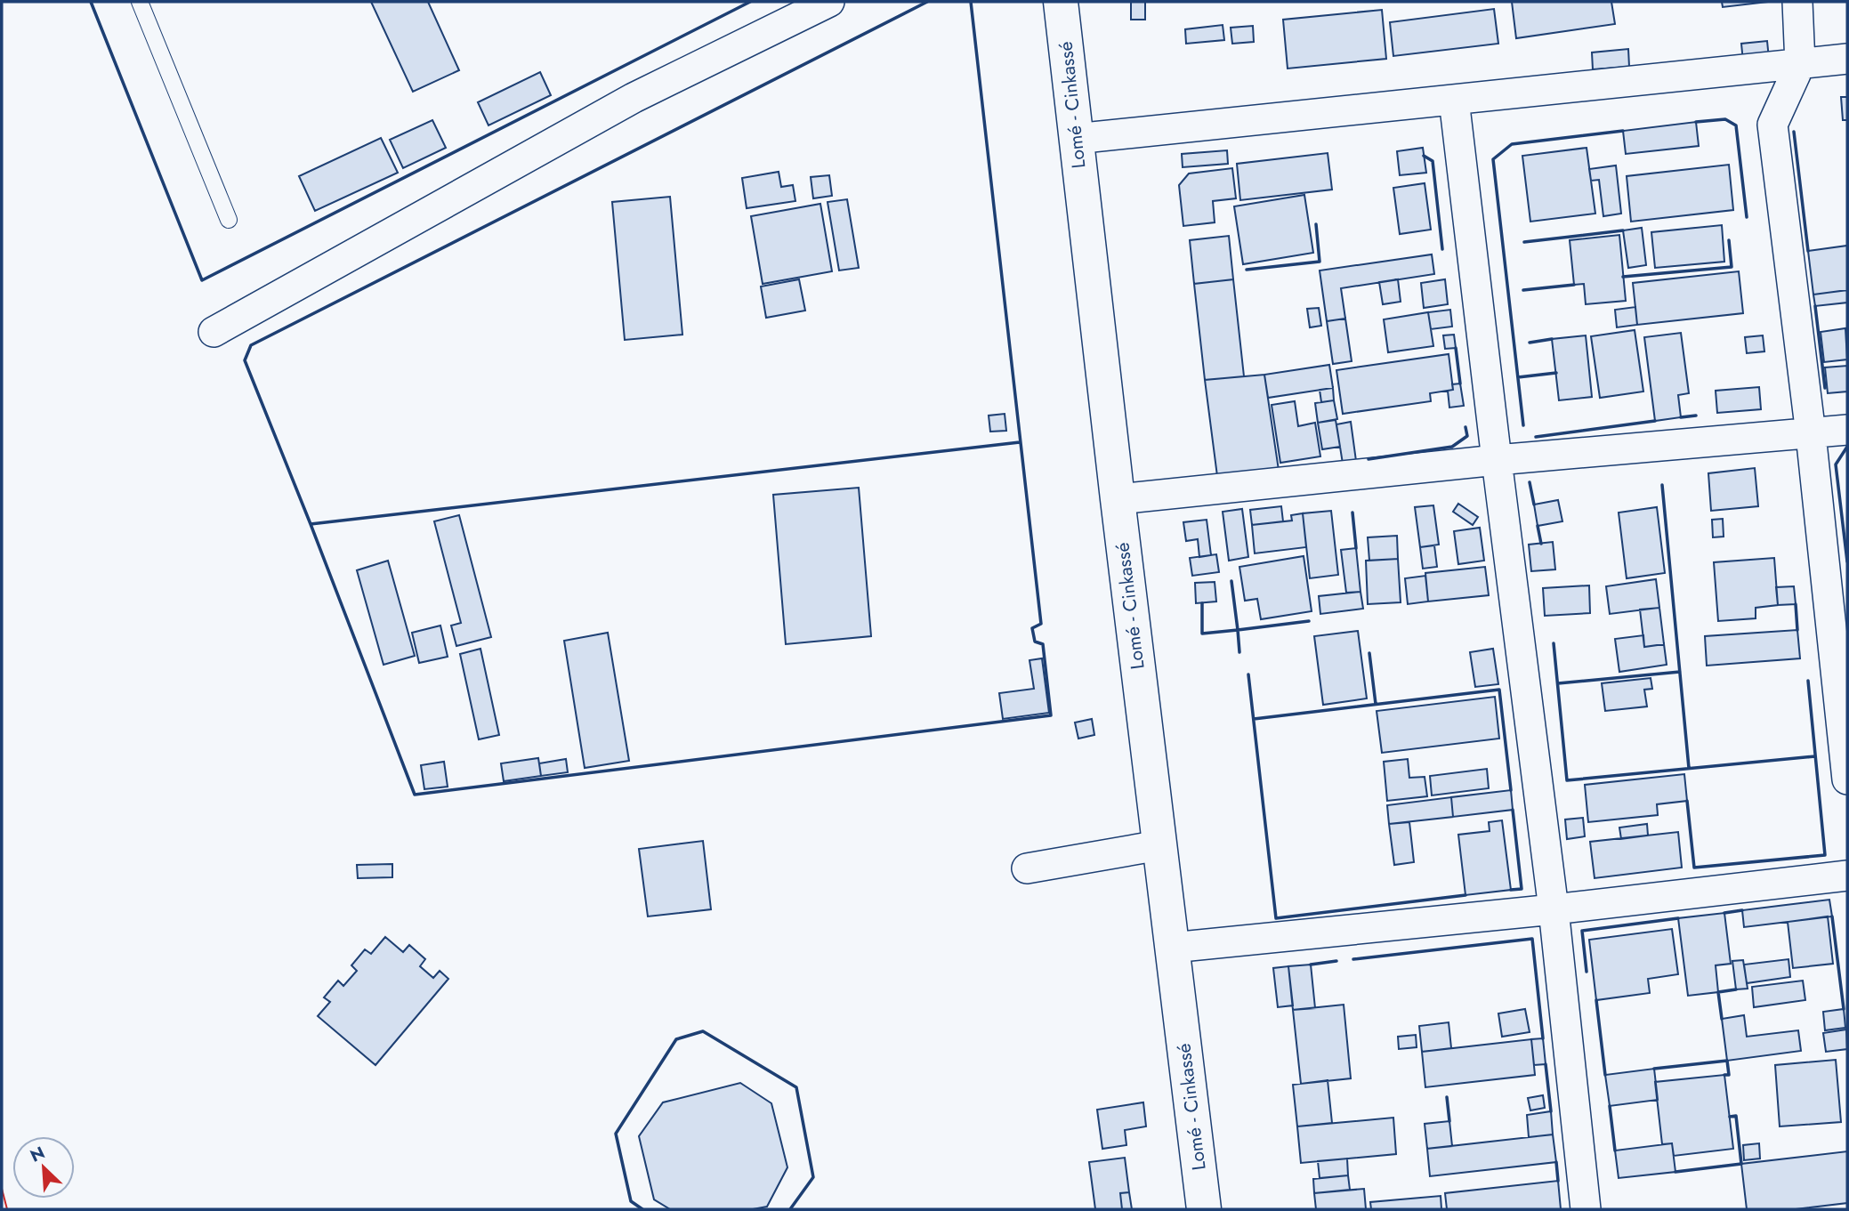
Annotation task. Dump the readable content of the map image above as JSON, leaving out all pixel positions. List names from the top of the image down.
{
  "streets": {
    "highway": ["Lomé - Cinkassé"]
  },
  "north": "top left"
}
